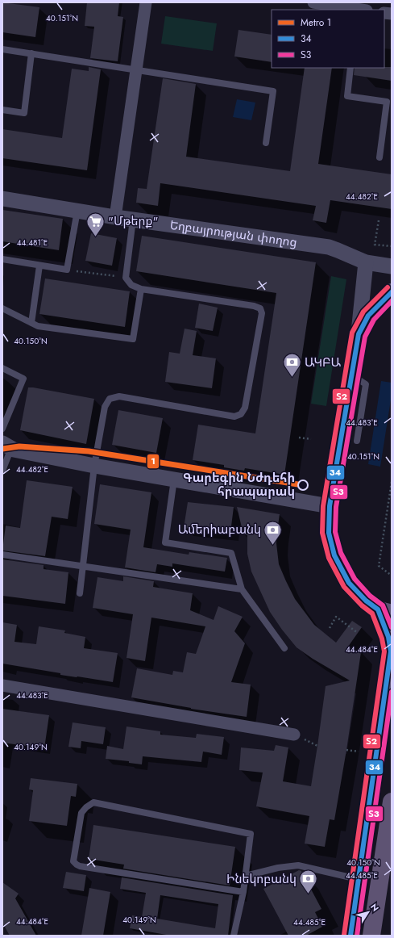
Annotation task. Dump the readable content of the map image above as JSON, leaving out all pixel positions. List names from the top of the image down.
{
  "streets": {
    "street": ["Եղբայրության փողոց"]
  },
  "places": {
    "supermarket": ["\"Մթերք\""],
    "bank": ["ԱԿԲԱ", "Ամերիաբանկ", "Ինեկոբանկ"],
    "other": ["Գարեգին Նժդեհի հրապարակ"]
  },
  "lines": [
    "transit line Տ2",
    "transit line 34",
    "transit line Տ3",
    "metro line 1"
  ],
  "legend": ["Metro 1", "34", "Տ3"],
  "north": "top right",
  "coordinates": [
    "40.151°N",
    "44.482°E",
    "44.481°E",
    "40.150°N",
    "44.483°E",
    "44.484°E",
    "40.149°N",
    "44.485°E"
  ]
}
